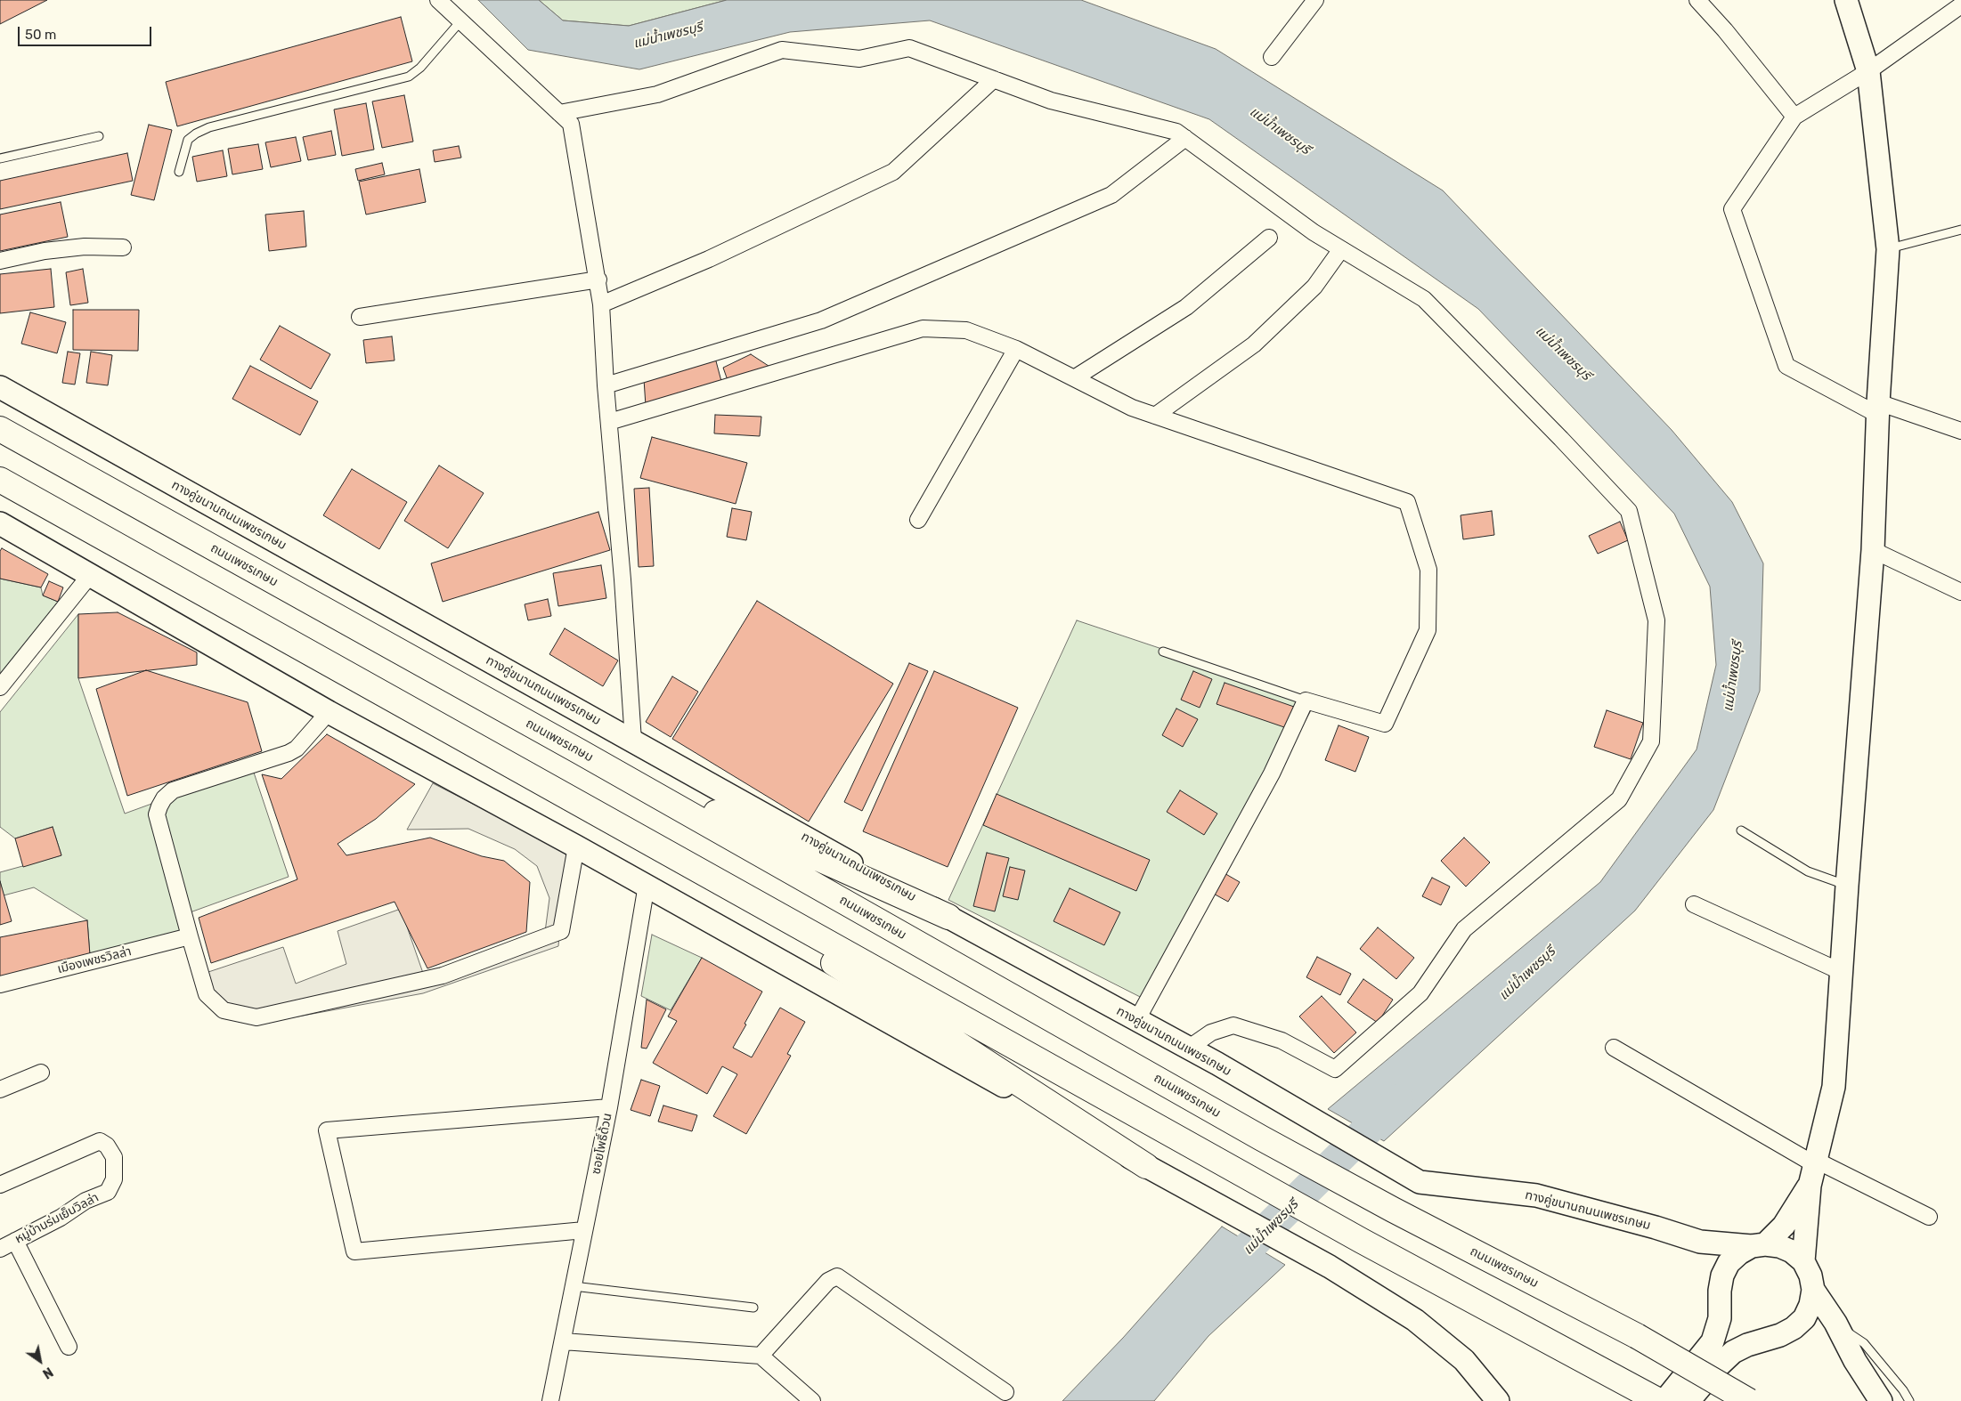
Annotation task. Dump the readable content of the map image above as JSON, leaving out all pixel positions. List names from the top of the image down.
{
  "streets": {
    "highway": ["ถนนเพชรเกษม"],
    "main road": ["ทางคู่ขนานถนนเพชรเกษม"],
    "street": ["เมืองเพชรวิลล่า", "ซอยโพธิ์ด้วน", "หมู่บ้านร่มเย็นวิลล่า"]
  },
  "water": ["แม่น้ำเพชรบุรี"],
  "scale_bar": "50 m",
  "north": "bottom right"
}
